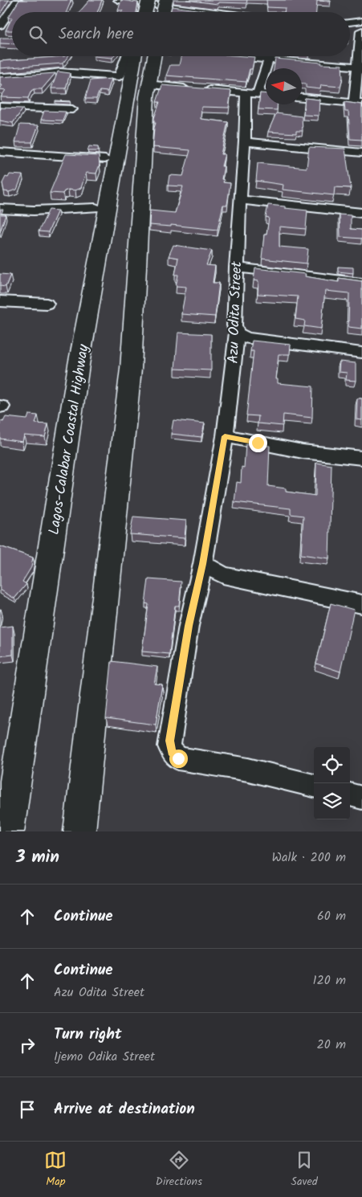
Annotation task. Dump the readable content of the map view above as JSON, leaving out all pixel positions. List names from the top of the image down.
{
  "streets": {
    "highway": ["Lagos-Calabar Coastal Highway"],
    "street": ["Azu Odita Street"]
  },
  "north": "left",
  "page": {
    "search": "Search here",
    "heading": ["3 min", "Walk · 200 m"],
    "list": [
      ["Continue", "60 m"],
      ["Continue", "Azu Odita Street", "120 m"],
      ["Turn right", "Ijemo Odika Street", "20 m"],
      "Arrive at destination"
    ],
    "nav": ["Map", "Directions", "Saved"]
  }
}
